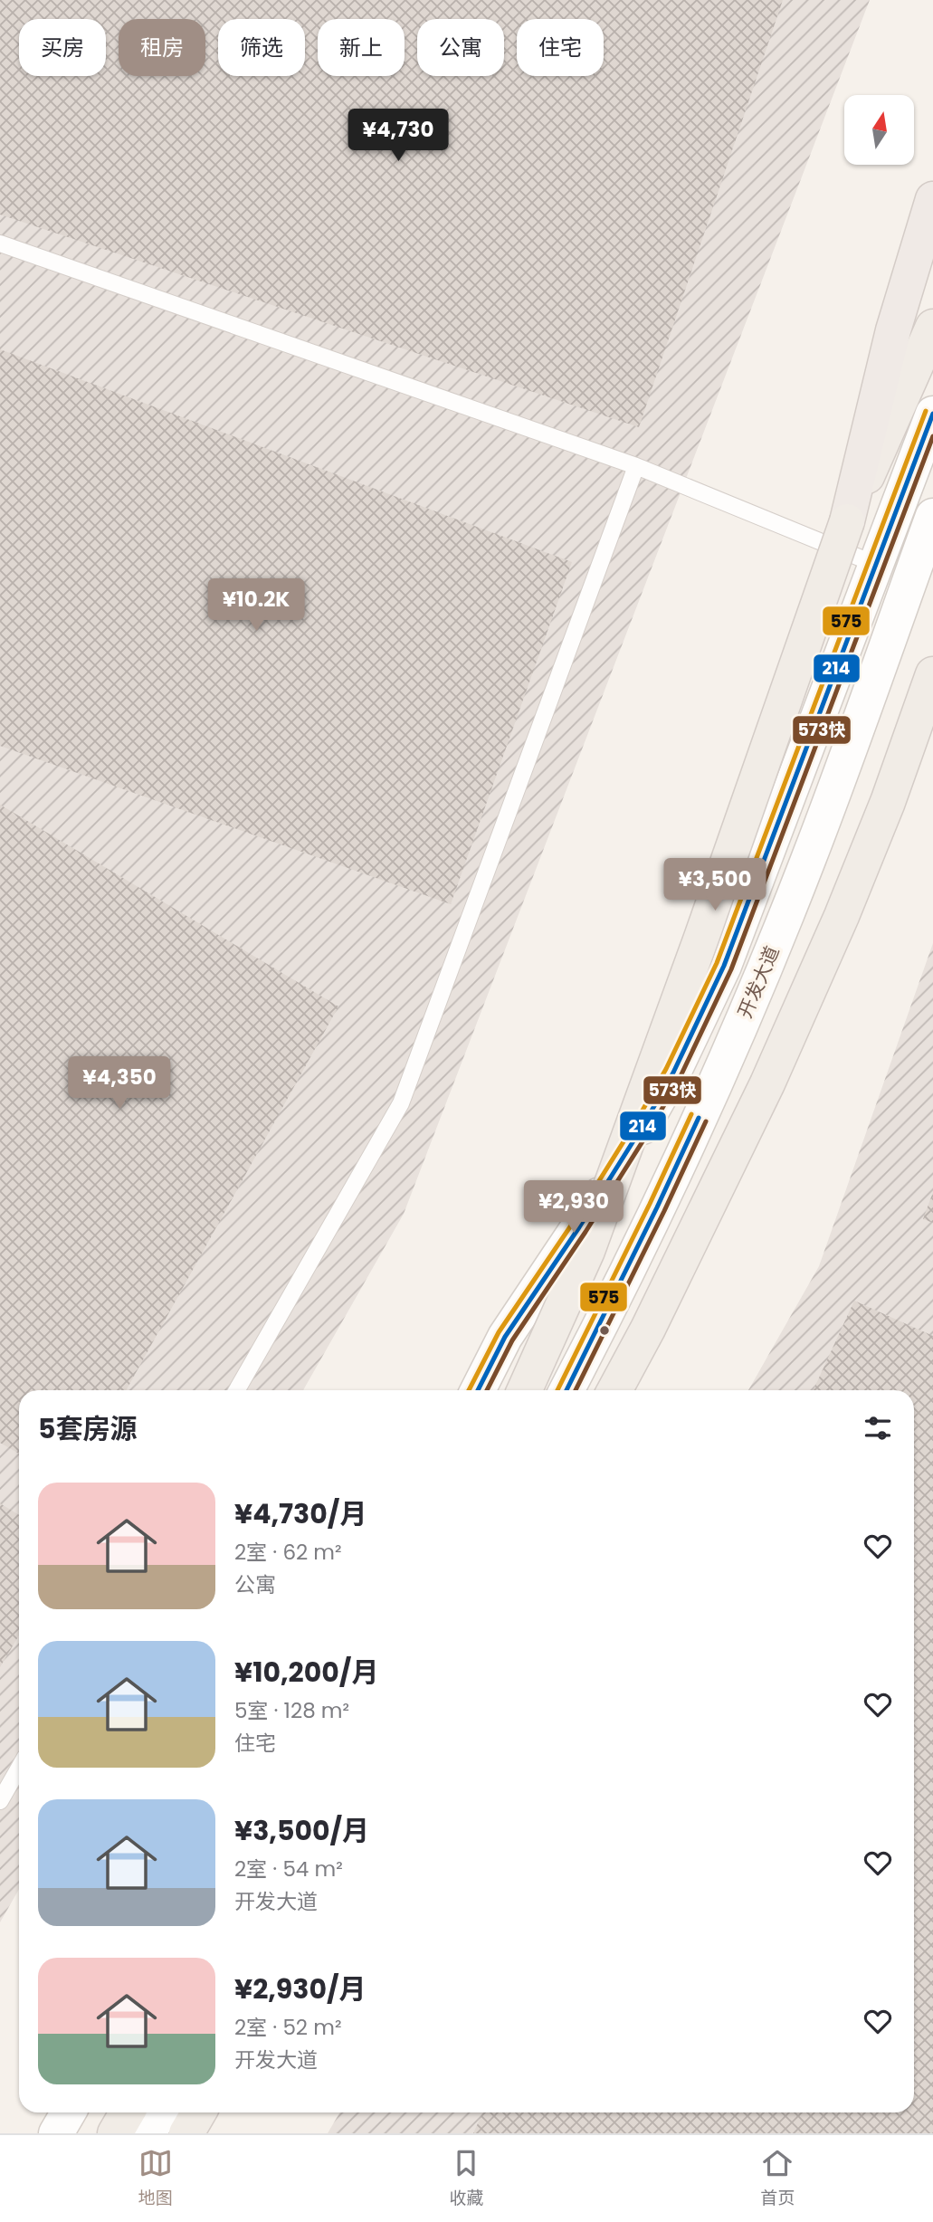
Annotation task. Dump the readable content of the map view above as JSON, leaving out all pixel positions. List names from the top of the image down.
{
  "streets": {
    "main road": ["开发大道"]
  },
  "lines": ["transit line 575", "transit line 214", "transit line 573快"],
  "north": "top",
  "page": {
    "chip": [
      "买房",
      "租房",
      "筛选",
      "新上",
      "公寓",
      "住宅"
    ],
    "price": [
      "¥4,730",
      "¥10.2K",
      "¥3,500",
      "¥4,350",
      "¥2,930"
    ],
    "heading": "5套房源",
    "list": [
      {
        "name": "¥4,730/月",
        "note": "2室 · 62 m² · 公寓"
      },
      {
        "name": "¥10,200/月",
        "note": "5室 · 128 m² · 住宅"
      },
      {
        "name": "¥3,500/月",
        "note": "2室 · 54 m² · 开发大道"
      },
      {
        "name": "¥2,930/月",
        "note": "2室 · 52 m² · 开发大道"
      }
    ],
    "tabs": ["地图", "收藏", "首页"]
  }
}
